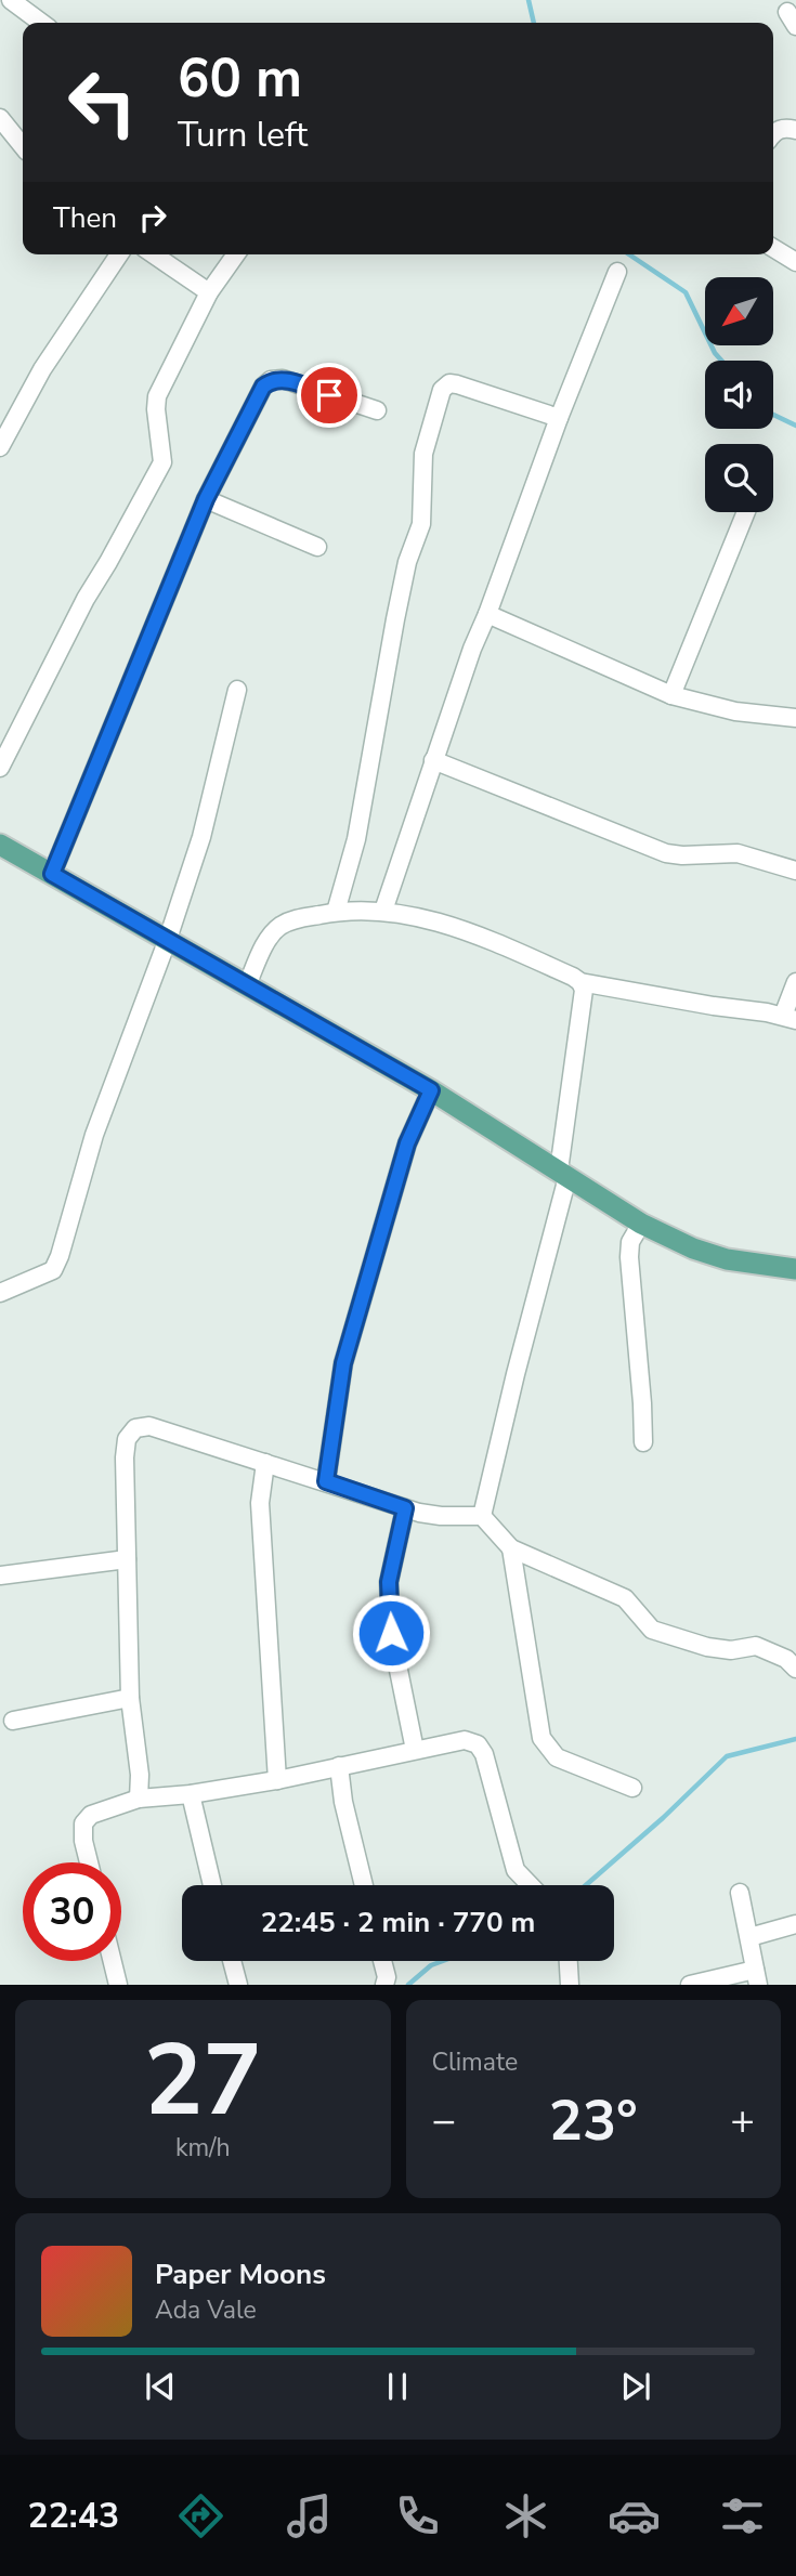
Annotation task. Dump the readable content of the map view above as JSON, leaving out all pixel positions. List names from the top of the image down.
{
  "north": "bottom left",
  "page": {
    "turn": ["60 m", "Turn left"],
    "then": "Then",
    "limit": "30",
    "trip": "22:45 · 2 min · 770 m",
    "tile": [
      ["27", "km/h"],
      "Climate"
    ],
    "heat": ["−", "23°", "+"],
    "song": ["Paper Moons", "Ada Vale"],
    "tabs": "22:43"
  }
}
